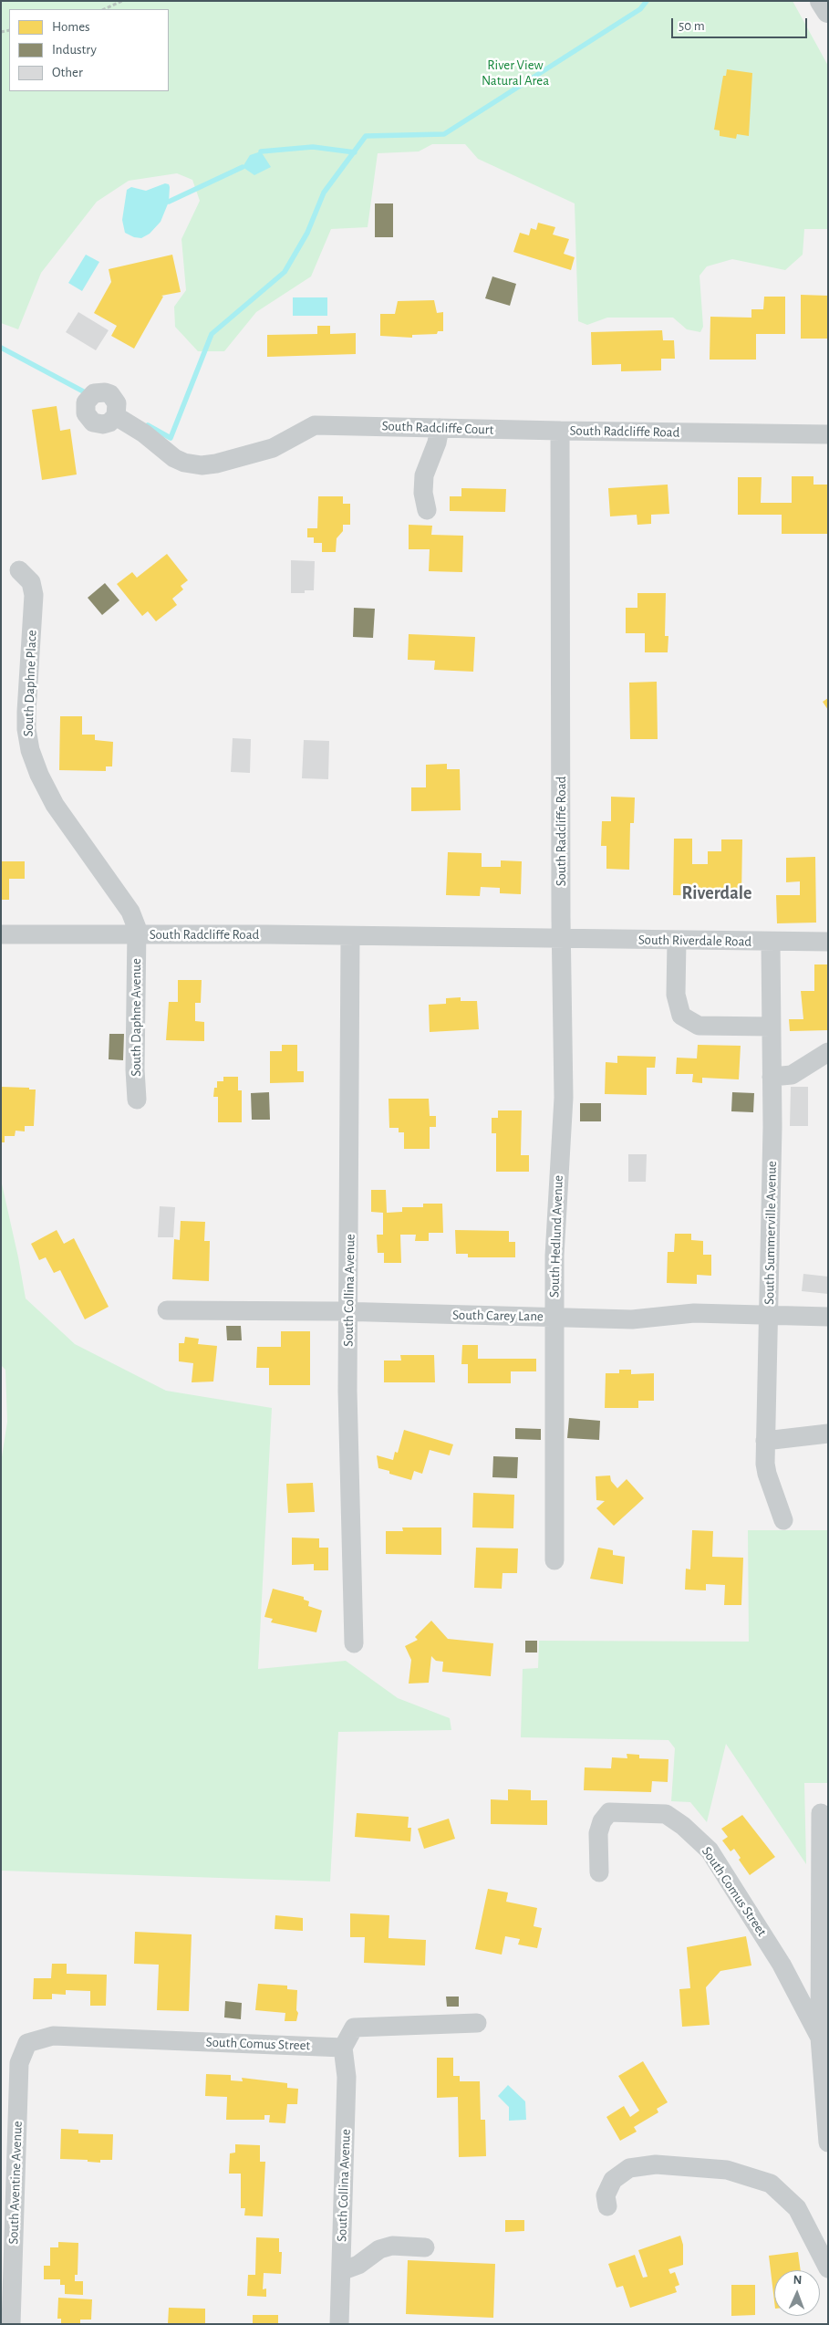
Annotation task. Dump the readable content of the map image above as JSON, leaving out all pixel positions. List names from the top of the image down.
{
  "streets": {
    "street": [
      "South Radcliffe Court",
      "South Radcliffe Road",
      "South Daphne Place",
      "South Riverdale Road",
      "South Daphne Avenue",
      "South Summerville Avenue",
      "South Hedlund Avenue",
      "South Collina Avenue",
      "South Carey Lane",
      "South Comus Street",
      "South Aventine Avenue"
    ]
  },
  "crossings": [
    ["South Radcliffe Court", "South Radcliffe Road"],
    ["South Radcliffe Road", "South Daphne Place"],
    ["South Radcliffe Road", "South Riverdale Road"],
    ["South Radcliffe Road", "South Daphne Avenue"],
    ["South Radcliffe Road", "South Hedlund Avenue"],
    ["South Radcliffe Road", "South Collina Avenue"],
    ["South Daphne Place", "South Daphne Avenue"],
    ["South Riverdale Road", "South Summerville Avenue"],
    ["South Riverdale Road", "South Hedlund Avenue"],
    ["South Summerville Avenue", "South Carey Lane"],
    ["South Hedlund Avenue", "South Carey Lane"],
    ["South Collina Avenue", "South Carey Lane"],
    ["South Collina Avenue", "South Comus Street"],
    ["South Comus Street", "South Aventine Avenue"]
  ],
  "districts": ["Riverdale"],
  "parks": ["River View Natural Area"],
  "legend": ["Homes", "Industry", "Other"],
  "scale_bar": "50 m",
  "north": "top"
}
